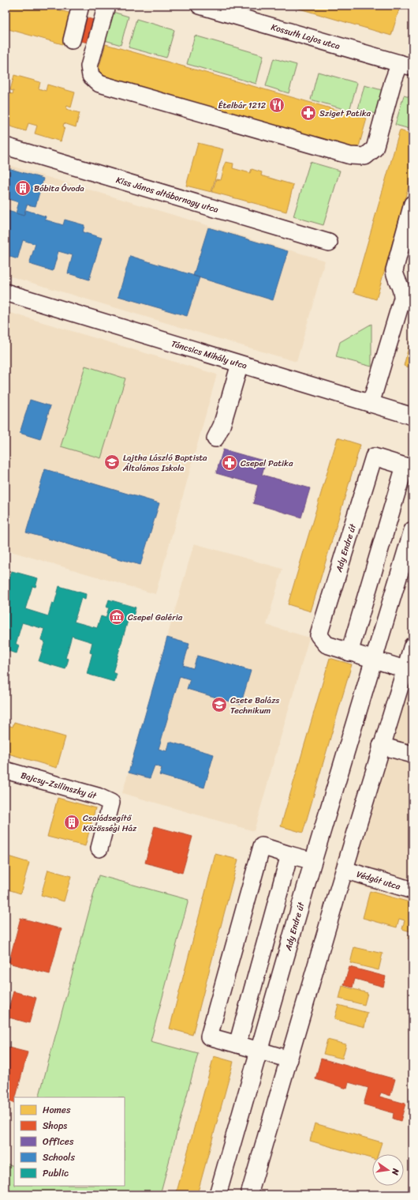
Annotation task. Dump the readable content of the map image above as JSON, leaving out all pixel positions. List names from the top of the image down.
{
  "streets": {
    "street": [
      "Kossuth Lajos utca",
      "Kiss János altábornagy utca",
      "Táncsics Mihály utca",
      "Ady Endre út",
      "Bajcsy-Zsilinszky út",
      "Védgát utca"
    ]
  },
  "places": {
    "restaurant": ["Ételbár 1212"],
    "pharmacy": ["Sziget Patika", "Csepel Patika"],
    "building": ["Bóbita Óvoda", "Családsegítő Közösségi Ház"],
    "school or university": ["Lajtha László Baptista Általános Iskola", "Csete Balázs Technikum"],
    "museum": ["Csepel Galéria"]
  },
  "legend": [
    "Homes",
    "Shops",
    "Offices",
    "Schools",
    "Public"
  ],
  "north": "right"
}
